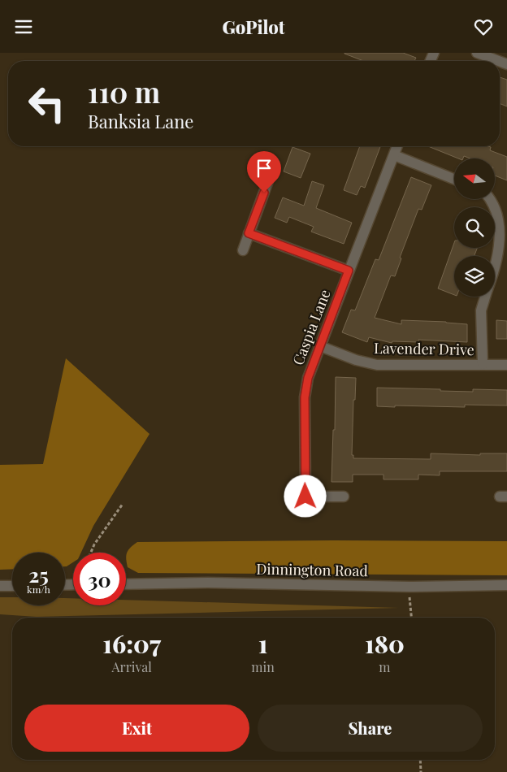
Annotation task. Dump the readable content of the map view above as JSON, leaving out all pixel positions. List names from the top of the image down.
{
  "streets": {
    "street": ["Caspia Lane", "Lavender Drive", "Dinnington Road"]
  },
  "crossings": [
    ["Caspia Lane", "Lavender Drive"]
  ],
  "north": "left",
  "page": {
    "header": "GoPilot",
    "turn": ["110 m", "Banksia Lane"],
    "speed": "25 km/h",
    "limit": "30",
    "eta": [
      "16:07",
      "Arrival",
      "1",
      "min",
      "180",
      "m"
    ],
    "buttons": ["Exit", "Share"]
  }
}
